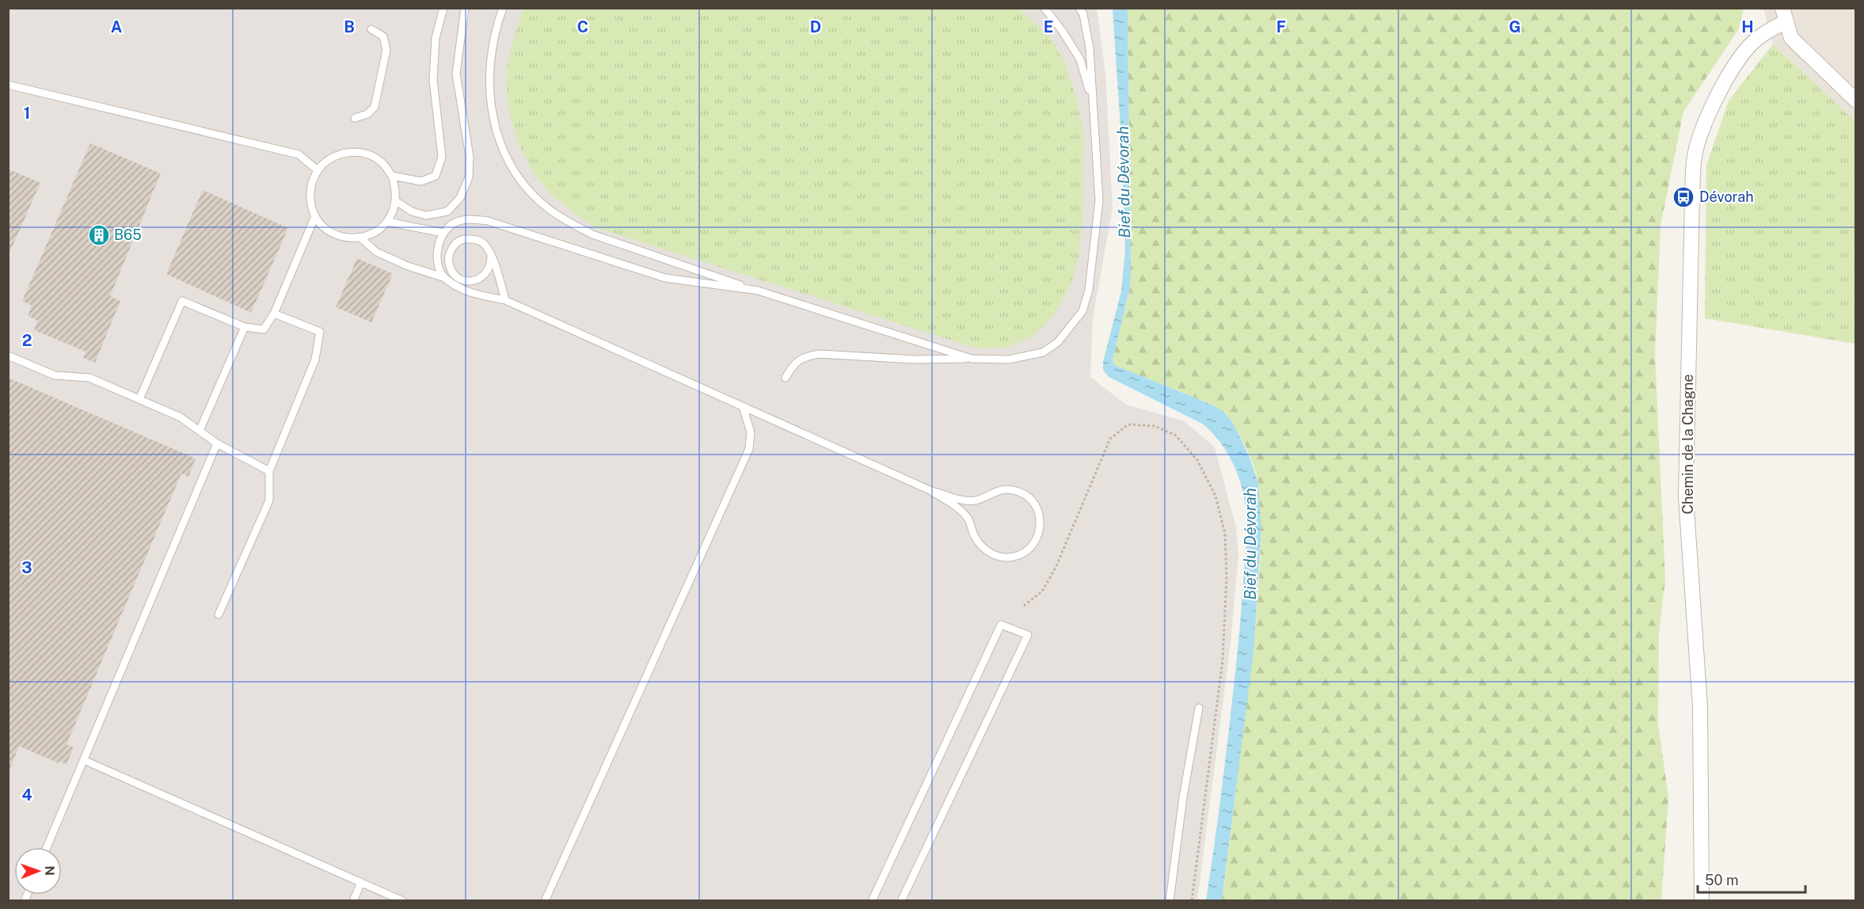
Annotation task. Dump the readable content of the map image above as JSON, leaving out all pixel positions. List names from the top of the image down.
{
  "streets": {
    "street": ["Chemin de la Chagne"]
  },
  "water": ["Bief du Dévorah"],
  "places": {
    "bus stop": ["Dévorah"],
    "building": ["B65"]
  },
  "scale_bar": "50 m",
  "north": "right",
  "grid": {
    "columns": [
      "A",
      "B",
      "C",
      "D",
      "E",
      "F",
      "G",
      "H"
    ],
    "rows": [
      "1",
      "2",
      "3",
      "4"
    ]
  }
}
